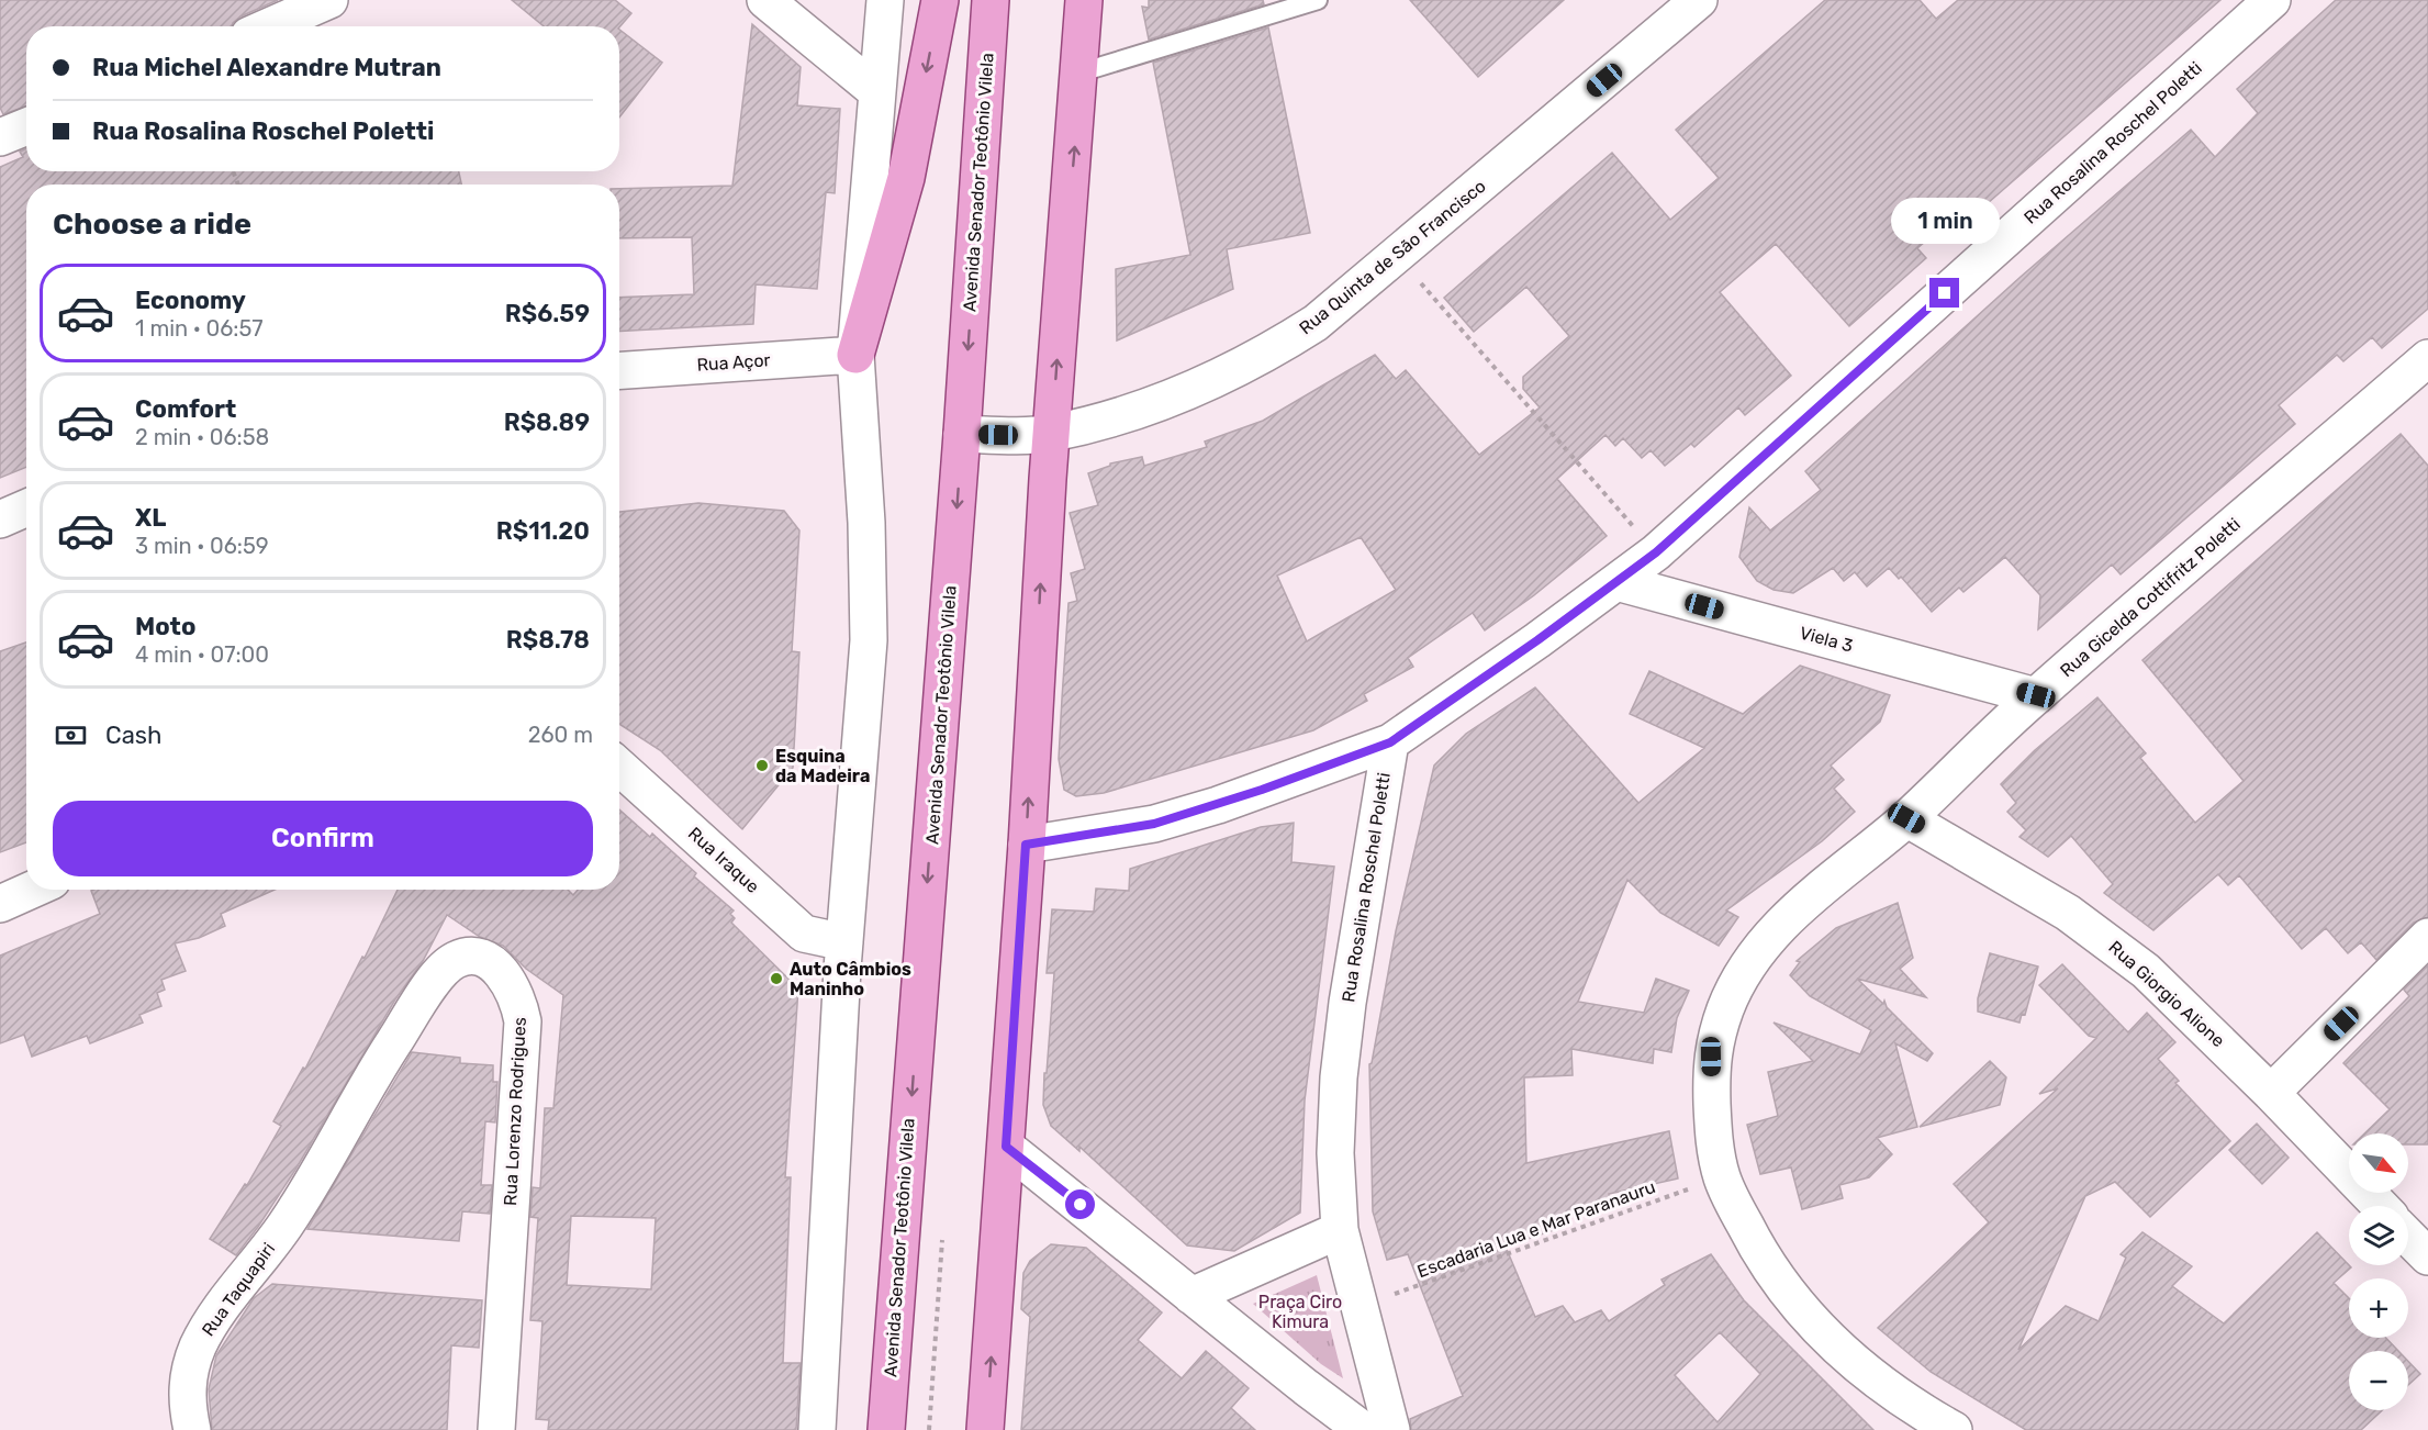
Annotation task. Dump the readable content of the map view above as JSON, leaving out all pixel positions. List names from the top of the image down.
{
  "streets": {
    "main road": ["Avenida Senador Teotônio Vilela"],
    "street": [
      "Rua Rosalina Roschel Poletti",
      "Rua Quinta de São Francisco",
      "Rua Açor",
      "Rua Gicelda Cottifritz Poletti",
      "Viela 3",
      "Rua Iraque",
      "Rua Giorgio Alione",
      "Rua Lorenzo Rodrigues",
      "Rua Taquapiri"
    ],
    "path": ["Escadaria Lua e Mar Paranauru"]
  },
  "crossings": [
    ["Rua Rosalina Roschel Poletti", "Viela 3"],
    ["Rua Rosalina Roschel Poletti", "Escadaria Lua e Mar Paranauru"],
    ["Avenida Senador Teotônio Vilela", "Rua Quinta de São Francisco"],
    ["Rua Gicelda Cottifritz Poletti", "Viela 3"],
    ["Rua Gicelda Cottifritz Poletti", "Rua Giorgio Alione"],
    ["Rua Gicelda Cottifritz Poletti", "Escadaria Lua e Mar Paranauru"],
    ["Rua Lorenzo Rodrigues", "Rua Taquapiri"]
  ],
  "parks": ["Praça Ciro Kimura"],
  "places": ["Esquina da Madeira", "Auto Câmbios Maninho"],
  "north": "bottom right",
  "page": {
    "banner": ["Rua Michel Alexandre Mutran", "Rua Rosalina Roschel Poletti"],
    "heading": "Choose a ride",
    "bubble": "1 min",
    "list": [
      {
        "name": "Economy",
        "note": "1 min · 06:57",
        "value": "R$6.59"
      },
      {
        "name": "Comfort",
        "note": "2 min · 06:58",
        "value": "R$8.89"
      },
      {
        "name": "XL",
        "note": "3 min · 06:59",
        "value": "R$11.20"
      },
      {
        "name": "Moto",
        "note": "4 min · 07:00",
        "value": "R$8.78"
      }
    ],
    "pay": ["Cash", "260 m"],
    "buttons": "Confirm",
    "map_buttons": ["+", "−"]
  }
}
